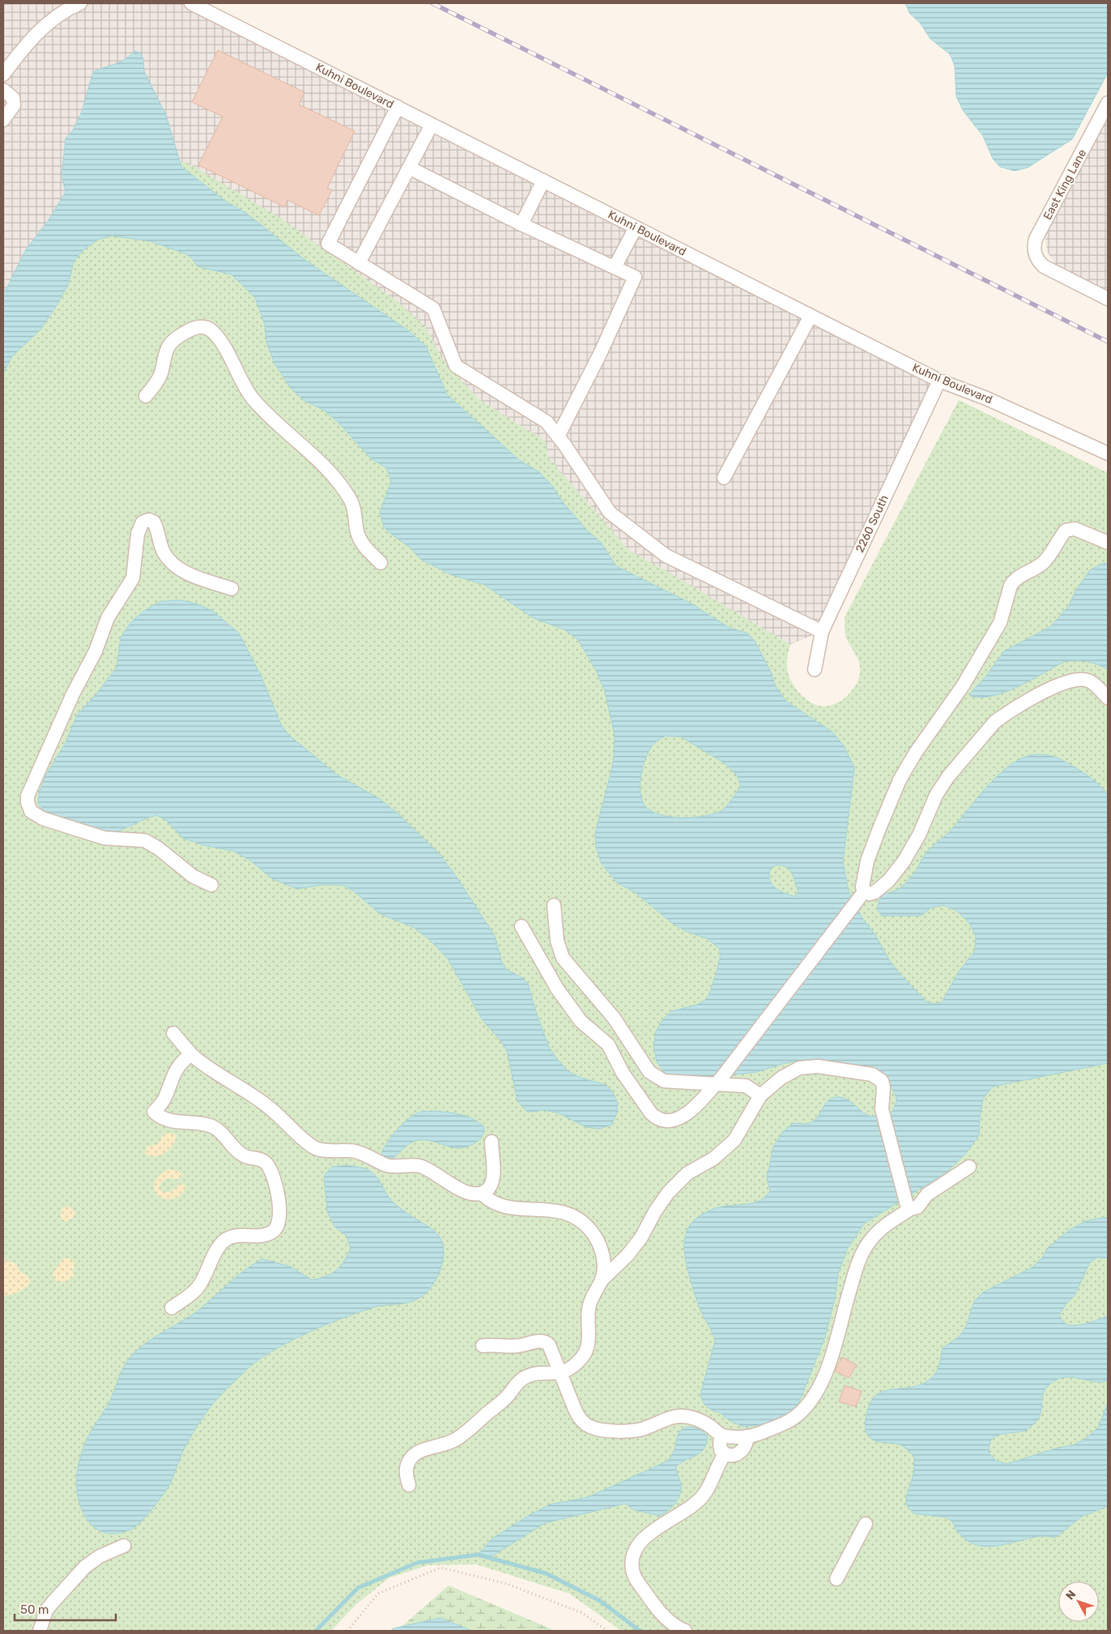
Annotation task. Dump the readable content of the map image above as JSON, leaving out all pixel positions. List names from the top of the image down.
{
  "streets": {
    "street": ["Kuhni Boulevard", "East King Lane", "2260 South"]
  },
  "crossings": [
    ["Kuhni Boulevard", "2260 South"]
  ],
  "scale_bar": "50 m",
  "north": "top left"
}
